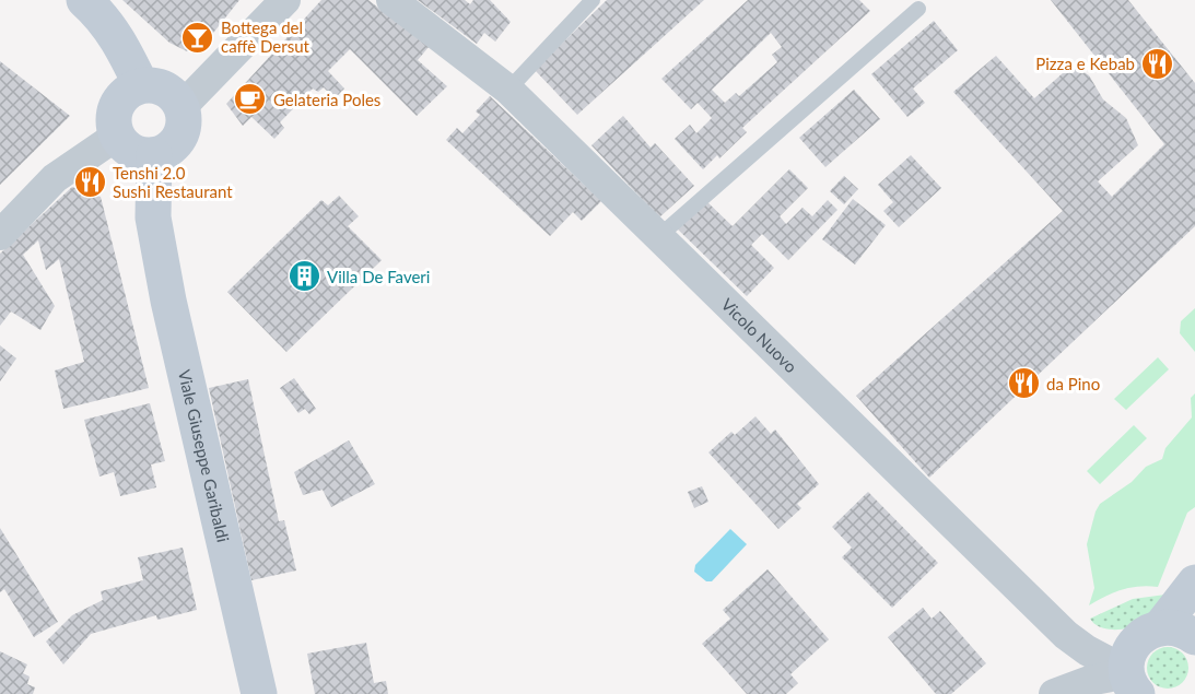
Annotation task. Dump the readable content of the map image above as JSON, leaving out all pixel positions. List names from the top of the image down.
{
  "streets": {
    "street": ["Vicolo Nuovo", "Viale Giuseppe Garibaldi"]
  },
  "places": {
    "bar": ["Bottega del caffè Dersut"],
    "restaurant": ["Pizza e Kebab", "Tenshi 2.0 Sushi Restaurant", "da Pino"],
    "cafe": ["Gelateria Poles"],
    "building": ["Villa De Faveri"]
  }
}
